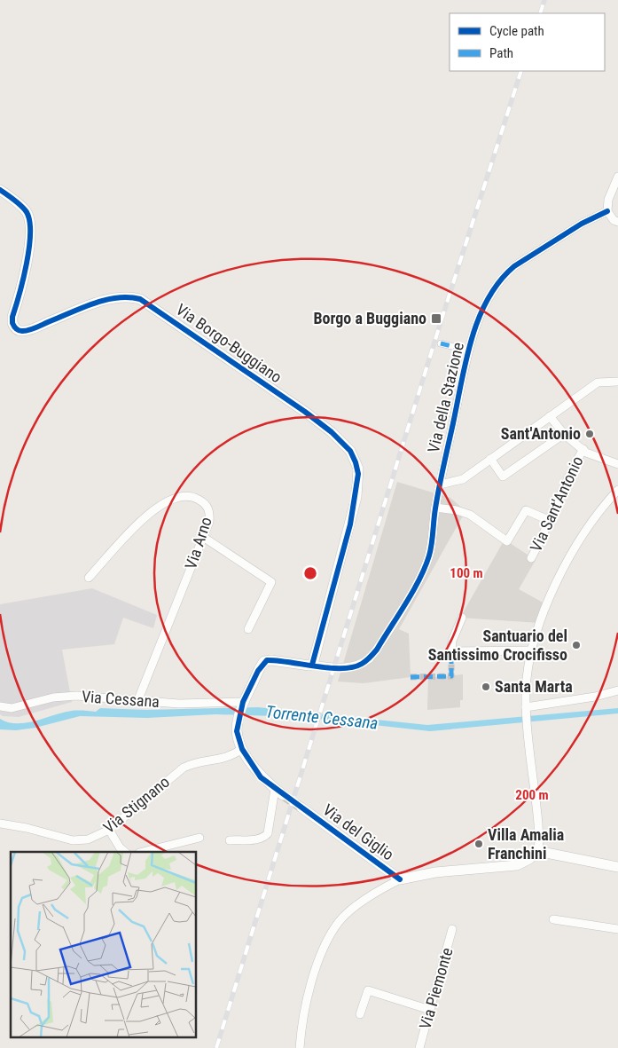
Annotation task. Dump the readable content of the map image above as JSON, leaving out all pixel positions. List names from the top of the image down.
{
  "streets": {
    "street": [
      "Via Borgo-Buggiano",
      "Via della Stazione",
      "Via Sant'Antonio",
      "Via Arno",
      "Via Cessana",
      "Via Stignano",
      "Via del Giglio",
      "Via Piemonte"
    ]
  },
  "crossings": [
    ["Via Borgo-Buggiano", "Via della Stazione"],
    ["Via Arno", "Via Cessana"]
  ],
  "water": ["Torrente Cessana"],
  "places": {
    "transit": ["Borgo a Buggiano"],
    "other": [
      "Sant'Antonio",
      "Santuario del Santissimo Crocifisso",
      "Santa Marta",
      "Villa Amalia Franchini"
    ]
  },
  "legend": ["Cycle path", "Path"],
  "rings": ["100 m", "200 m"]
}
